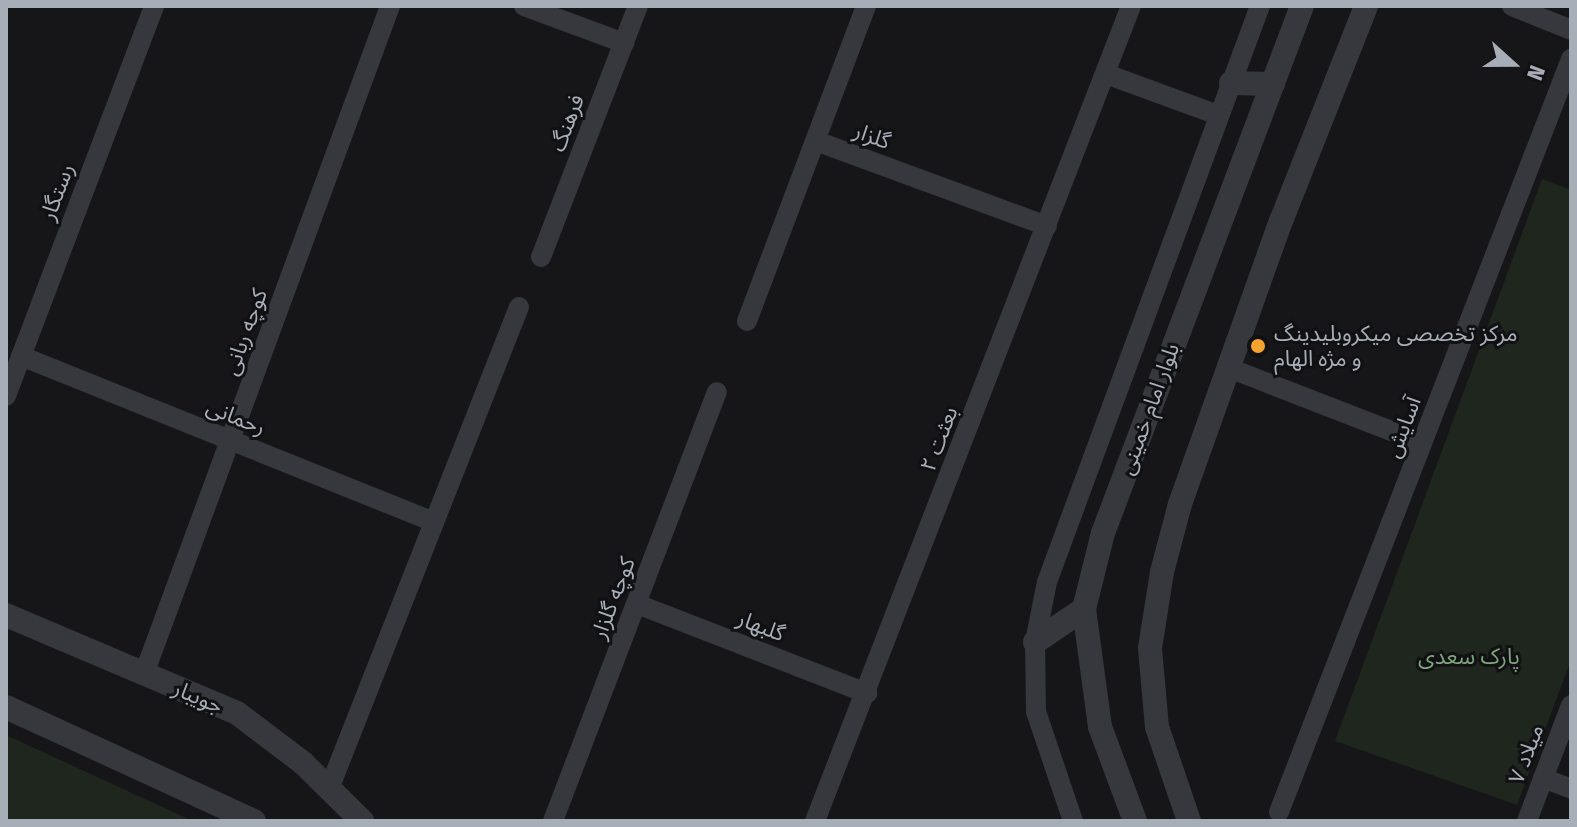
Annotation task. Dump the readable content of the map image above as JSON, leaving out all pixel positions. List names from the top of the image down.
{
  "streets": {
    "street": [
      "فرهنگ",
      "گلزار",
      "رستگار",
      "کوچه ربانی",
      "بلوار امام خمینی",
      "رحمانی",
      "آسایش",
      "بعثت ۲",
      "کوچه گلزار",
      "گلبهار",
      "جویبار",
      "میلاد ۷"
    ]
  },
  "crossings": [
    ["گلزار", "بعثت ۲"],
    ["رستگار", "رحمانی"],
    ["کوچه ربانی", "رحمانی"],
    ["کوچه ربانی", "جویبار"],
    ["بعثت ۲", "گلبهار"],
    ["کوچه گلزار", "گلبهار"]
  ],
  "parks": ["پارک سعدی"],
  "places": ["مرکز تخصصی میکروبلیدینگ و مژه الهام"],
  "north": "right"
}
